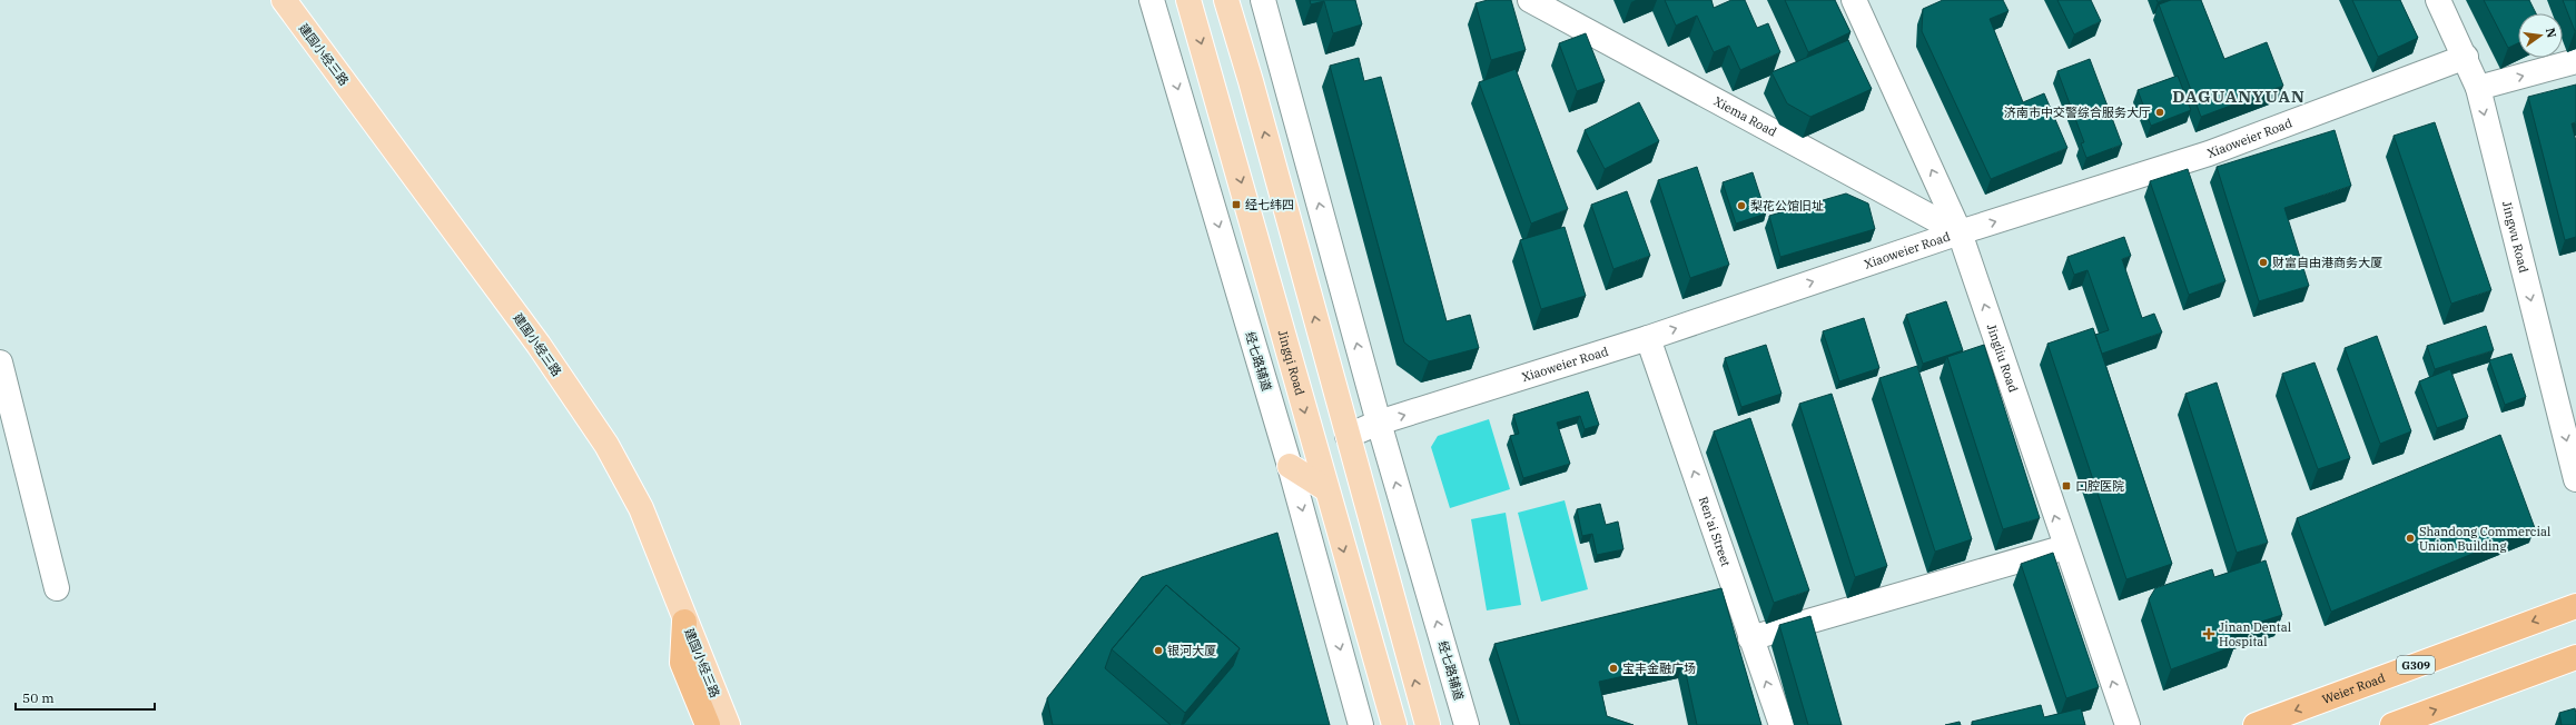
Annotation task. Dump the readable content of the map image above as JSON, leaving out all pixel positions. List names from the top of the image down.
{
  "streets": {
    "highway": ["G309", "Weier Road"],
    "main road": ["建国小经三路", "Jingqi Road"],
    "street": [
      "Xiema Road",
      "Xiaoweier Road",
      "Jingwu Road",
      "Jingliu Road",
      "经七路辅道",
      "Ren'ai Street"
    ]
  },
  "crossings": [
    ["Xiema Road", "Xiaoweier Road"],
    ["Xiema Road", "Jingliu Road"],
    ["Xiaoweier Road", "Jingwu Road"],
    ["Xiaoweier Road", "Jingliu Road"],
    ["Xiaoweier Road", "经七路辅道"],
    ["Xiaoweier Road", "Ren'ai Street"]
  ],
  "one_way": [
    "Xiaoweier Road",
    "Jingwu Road",
    "Jingliu Road",
    "Ren'ai Street"
  ],
  "districts": ["DAGUANYUAN"],
  "places": {
    "other": [
      "济南市中交警综合服务大厅",
      "梨花公馆旧址",
      "财富自由港商务大厦",
      "Shandong Commercial Union Building",
      "银河大厦",
      "宝丰金融广场"
    ],
    "transit": ["经七纬四", "口腔医院"],
    "health": ["Jinan Dental Hospital"]
  },
  "scale_bar": "50 m",
  "north": "right"
}
